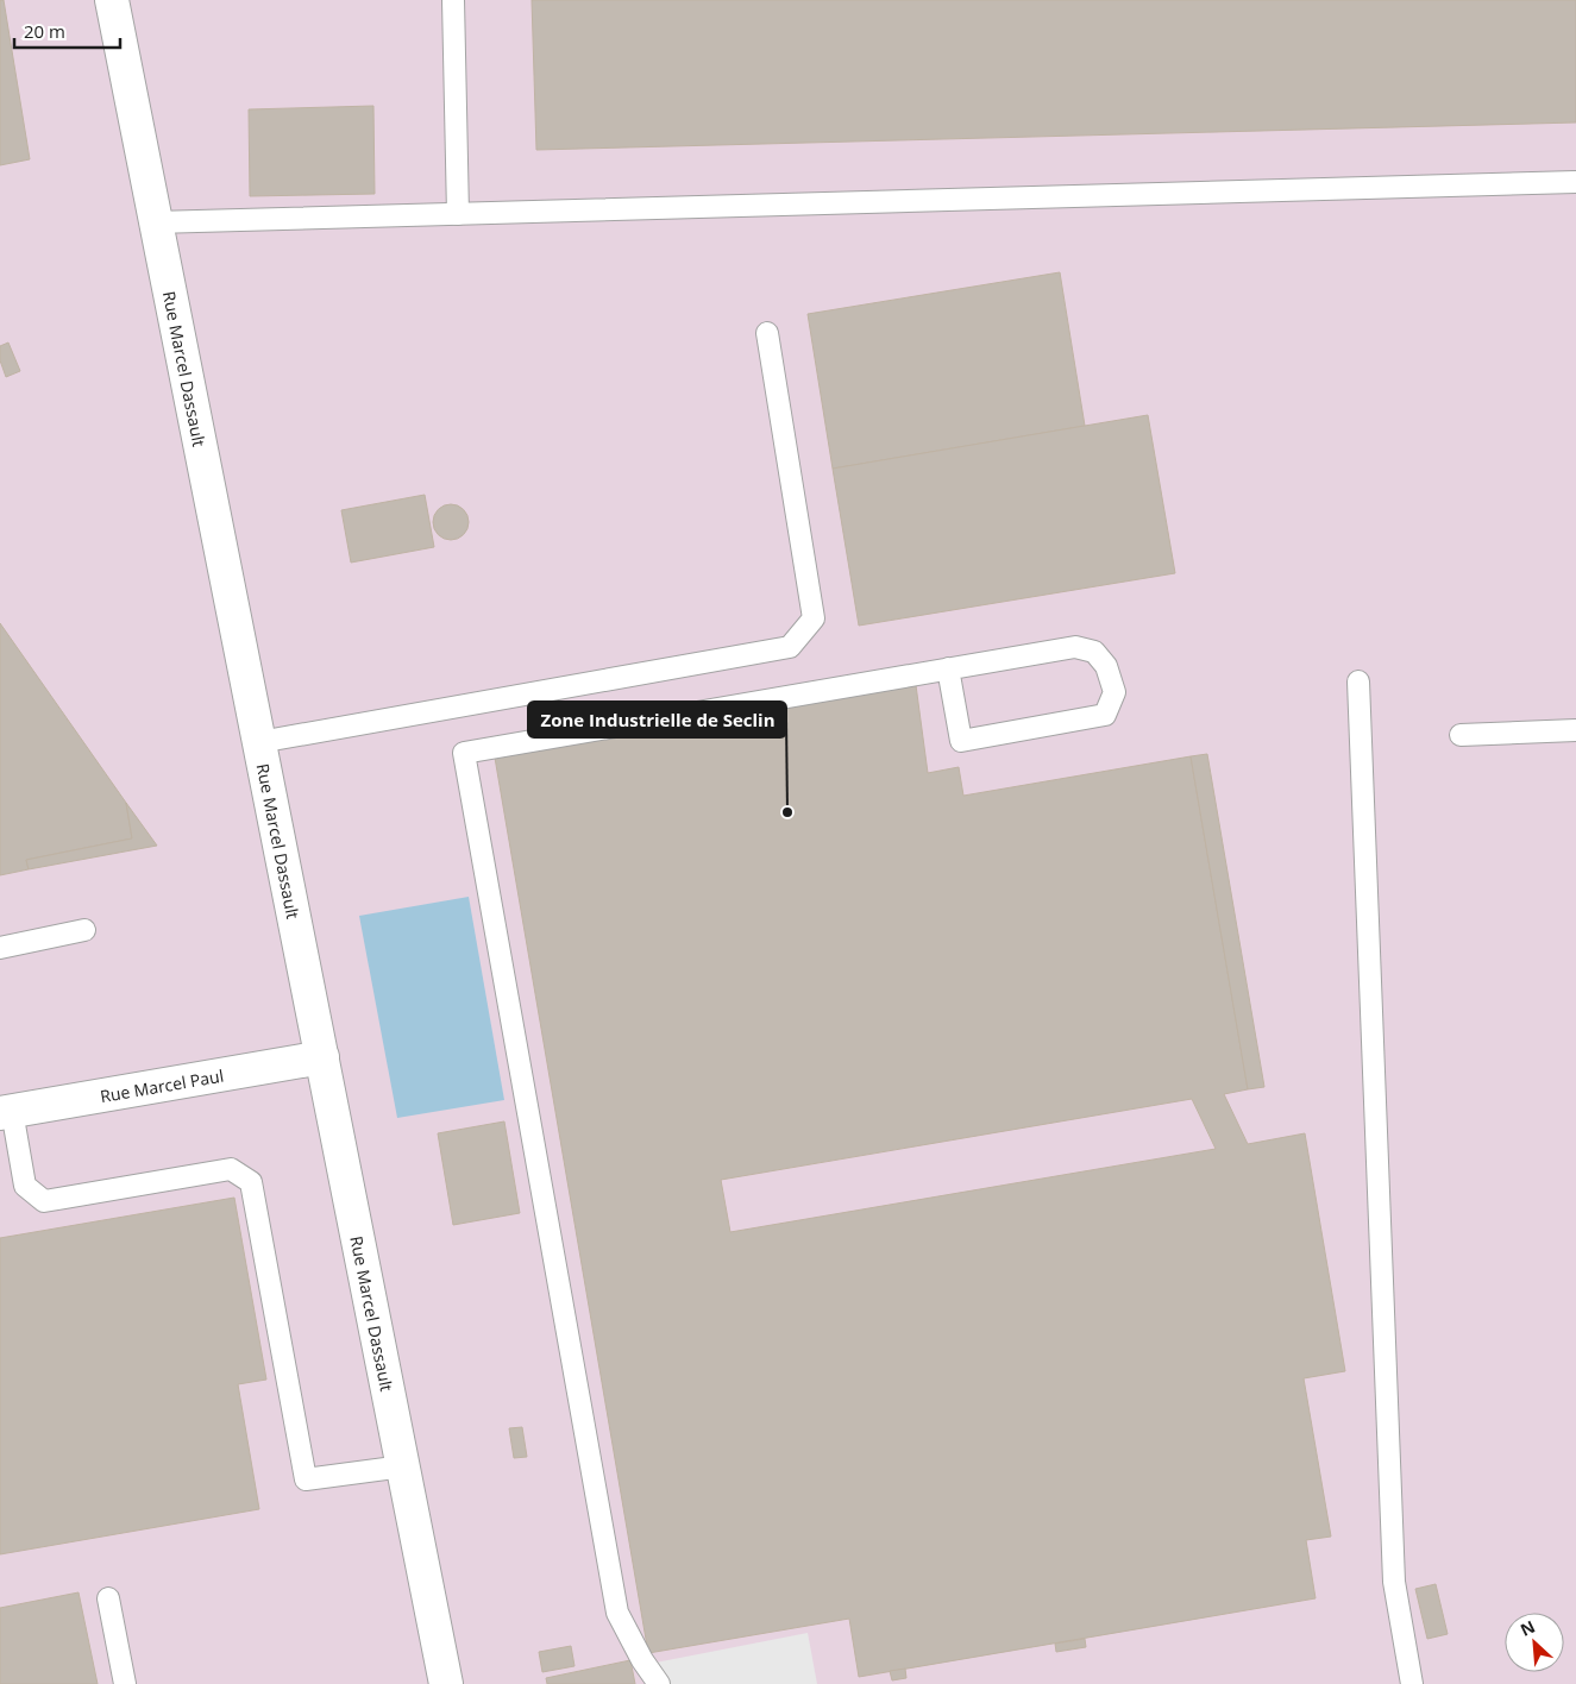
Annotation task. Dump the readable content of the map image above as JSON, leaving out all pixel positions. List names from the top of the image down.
{
  "streets": {
    "street": ["Rue Marcel Dassault", "Rue Marcel Paul"]
  },
  "crossings": [
    ["Rue Marcel Dassault", "Rue Marcel Paul"]
  ],
  "places": ["Zone Industrielle de Seclin"],
  "scale_bar": "20 m",
  "north": "top left"
}
